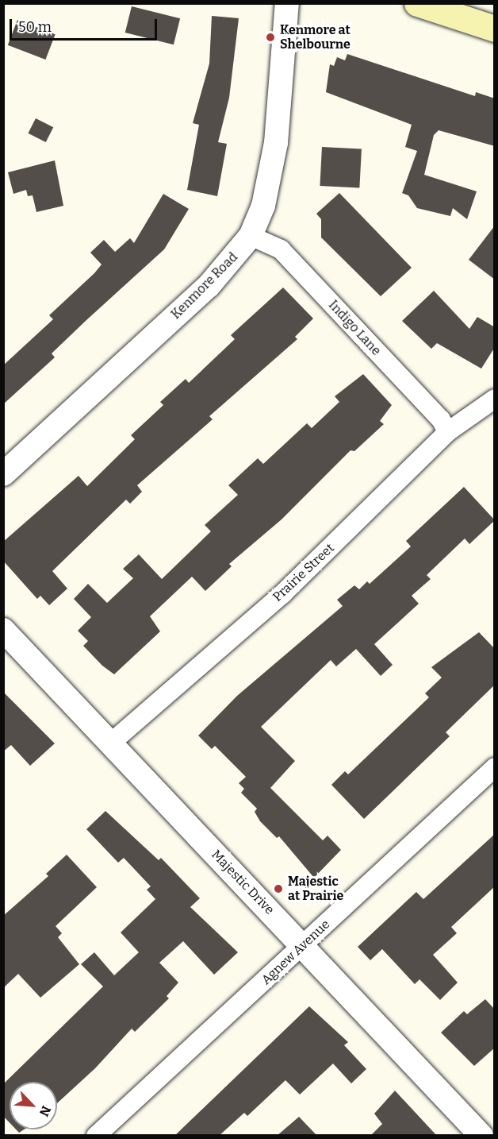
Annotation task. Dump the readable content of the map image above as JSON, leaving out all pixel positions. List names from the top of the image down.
{
  "streets": {
    "street": [
      "Kenmore Road",
      "Indigo Lane",
      "Prairie Street",
      "Majestic Drive",
      "Agnew Avenue"
    ]
  },
  "crossings": [
    ["Kenmore Road", "Indigo Lane"],
    ["Indigo Lane", "Prairie Street"],
    ["Prairie Street", "Majestic Drive"],
    ["Majestic Drive", "Agnew Avenue"]
  ],
  "places": ["Kenmore at Shelbourne", "Majestic at Prairie"],
  "scale_bar": "50 m",
  "north": "bottom right"
}
